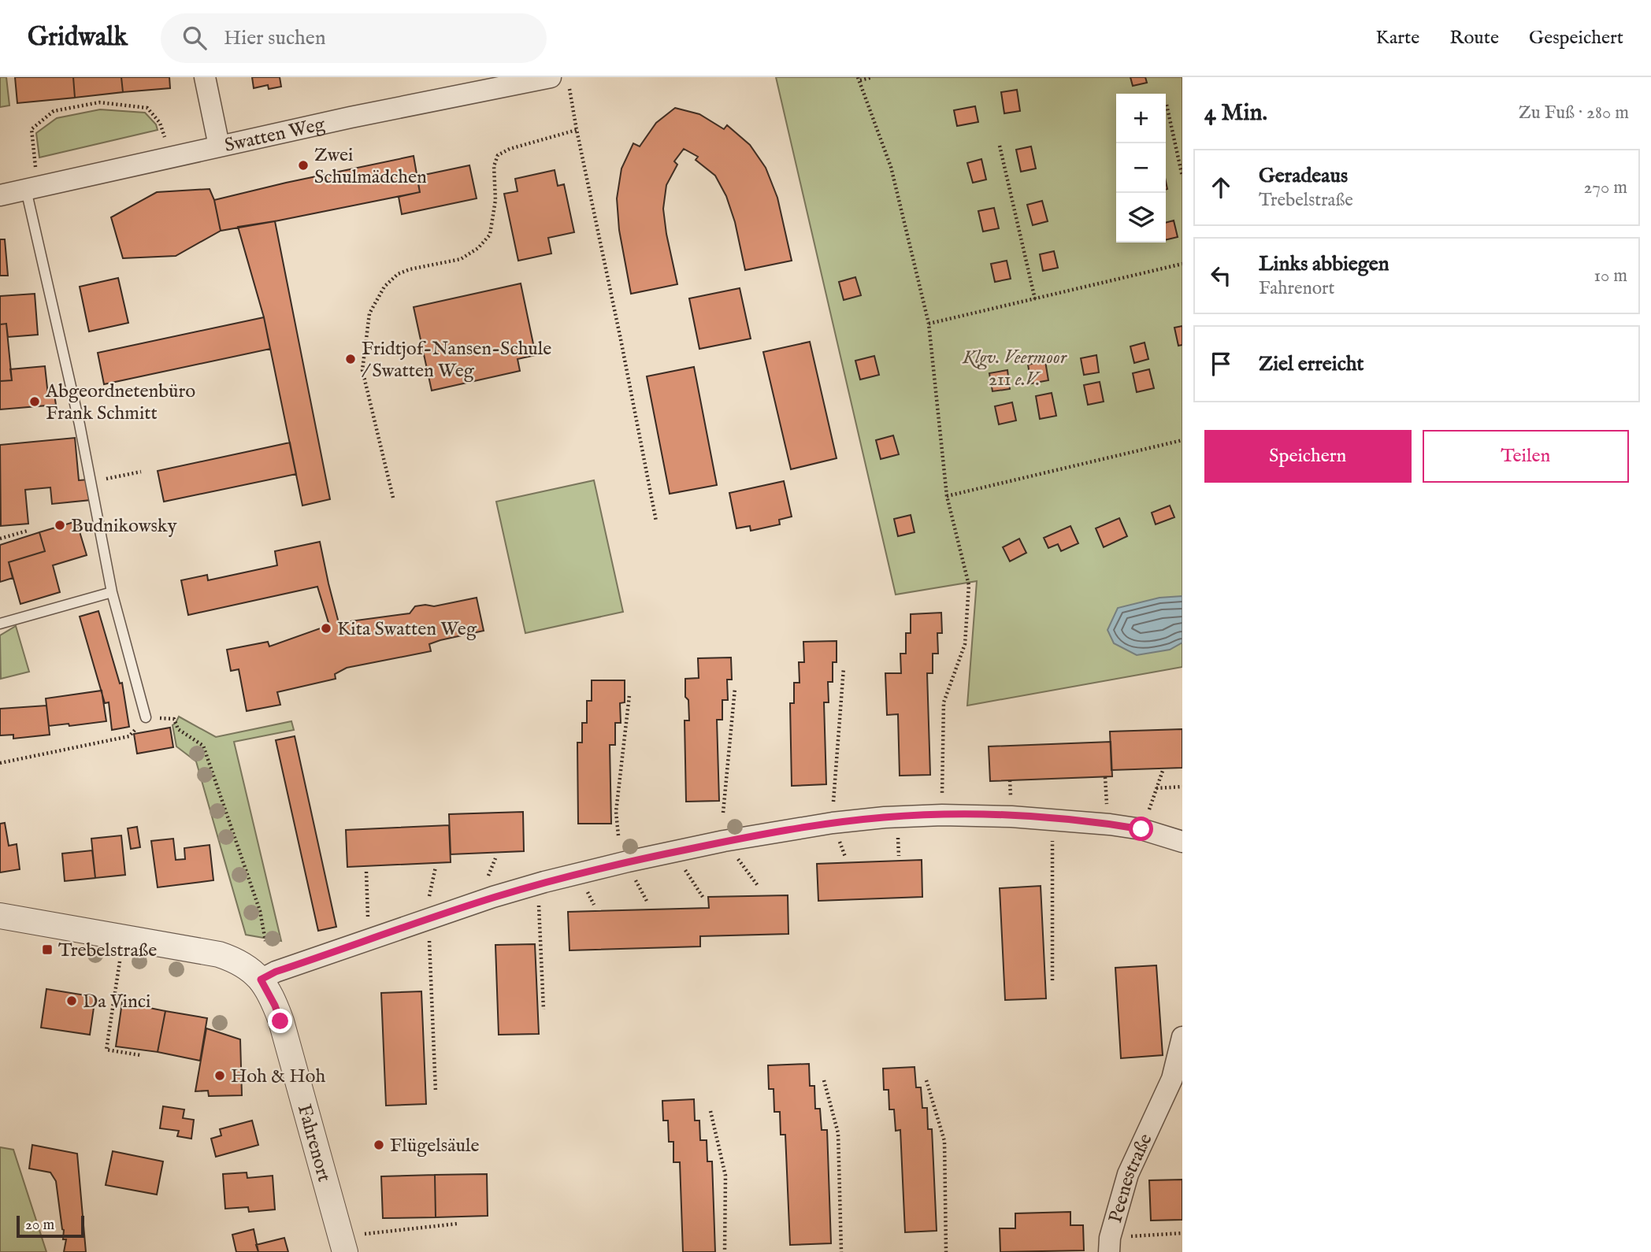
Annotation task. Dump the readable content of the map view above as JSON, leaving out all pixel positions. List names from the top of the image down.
{
  "streets": {
    "street": ["Swatten Weg", "Fahrenort", "Peenestraße"]
  },
  "parks": ["Klgv. Veermoor 211 e.V."],
  "places": {
    "other": [
      "Zwei Schulmädchen",
      "Fridtjof-Nansen-Schule / Swatten Weg",
      "Abgeordnetenbüro Frank Schmitt",
      "Budnikowsky",
      "Kita Swatten Weg",
      "Da Vinci",
      "Hoh & Hoh",
      "Flügelsäule"
    ],
    "transit": ["Trebelstraße"]
  },
  "scale_bar": "20 m",
  "page": {
    "header": "Gridwalk",
    "search": "Hier suchen",
    "nav": ["Karte", "Route", "Gespeichert"],
    "heading": ["4 Min.", "Zu Fuß · 280 m"],
    "map_buttons": ["+", "−"],
    "list": [
      ["Geradeaus", "Trebelstraße", "270 m"],
      ["Links abbiegen", "Fahrenort", "10 m"],
      "Ziel erreicht"
    ],
    "buttons": ["Speichern", "Teilen"],
    "scale": "20 m"
  }
}
